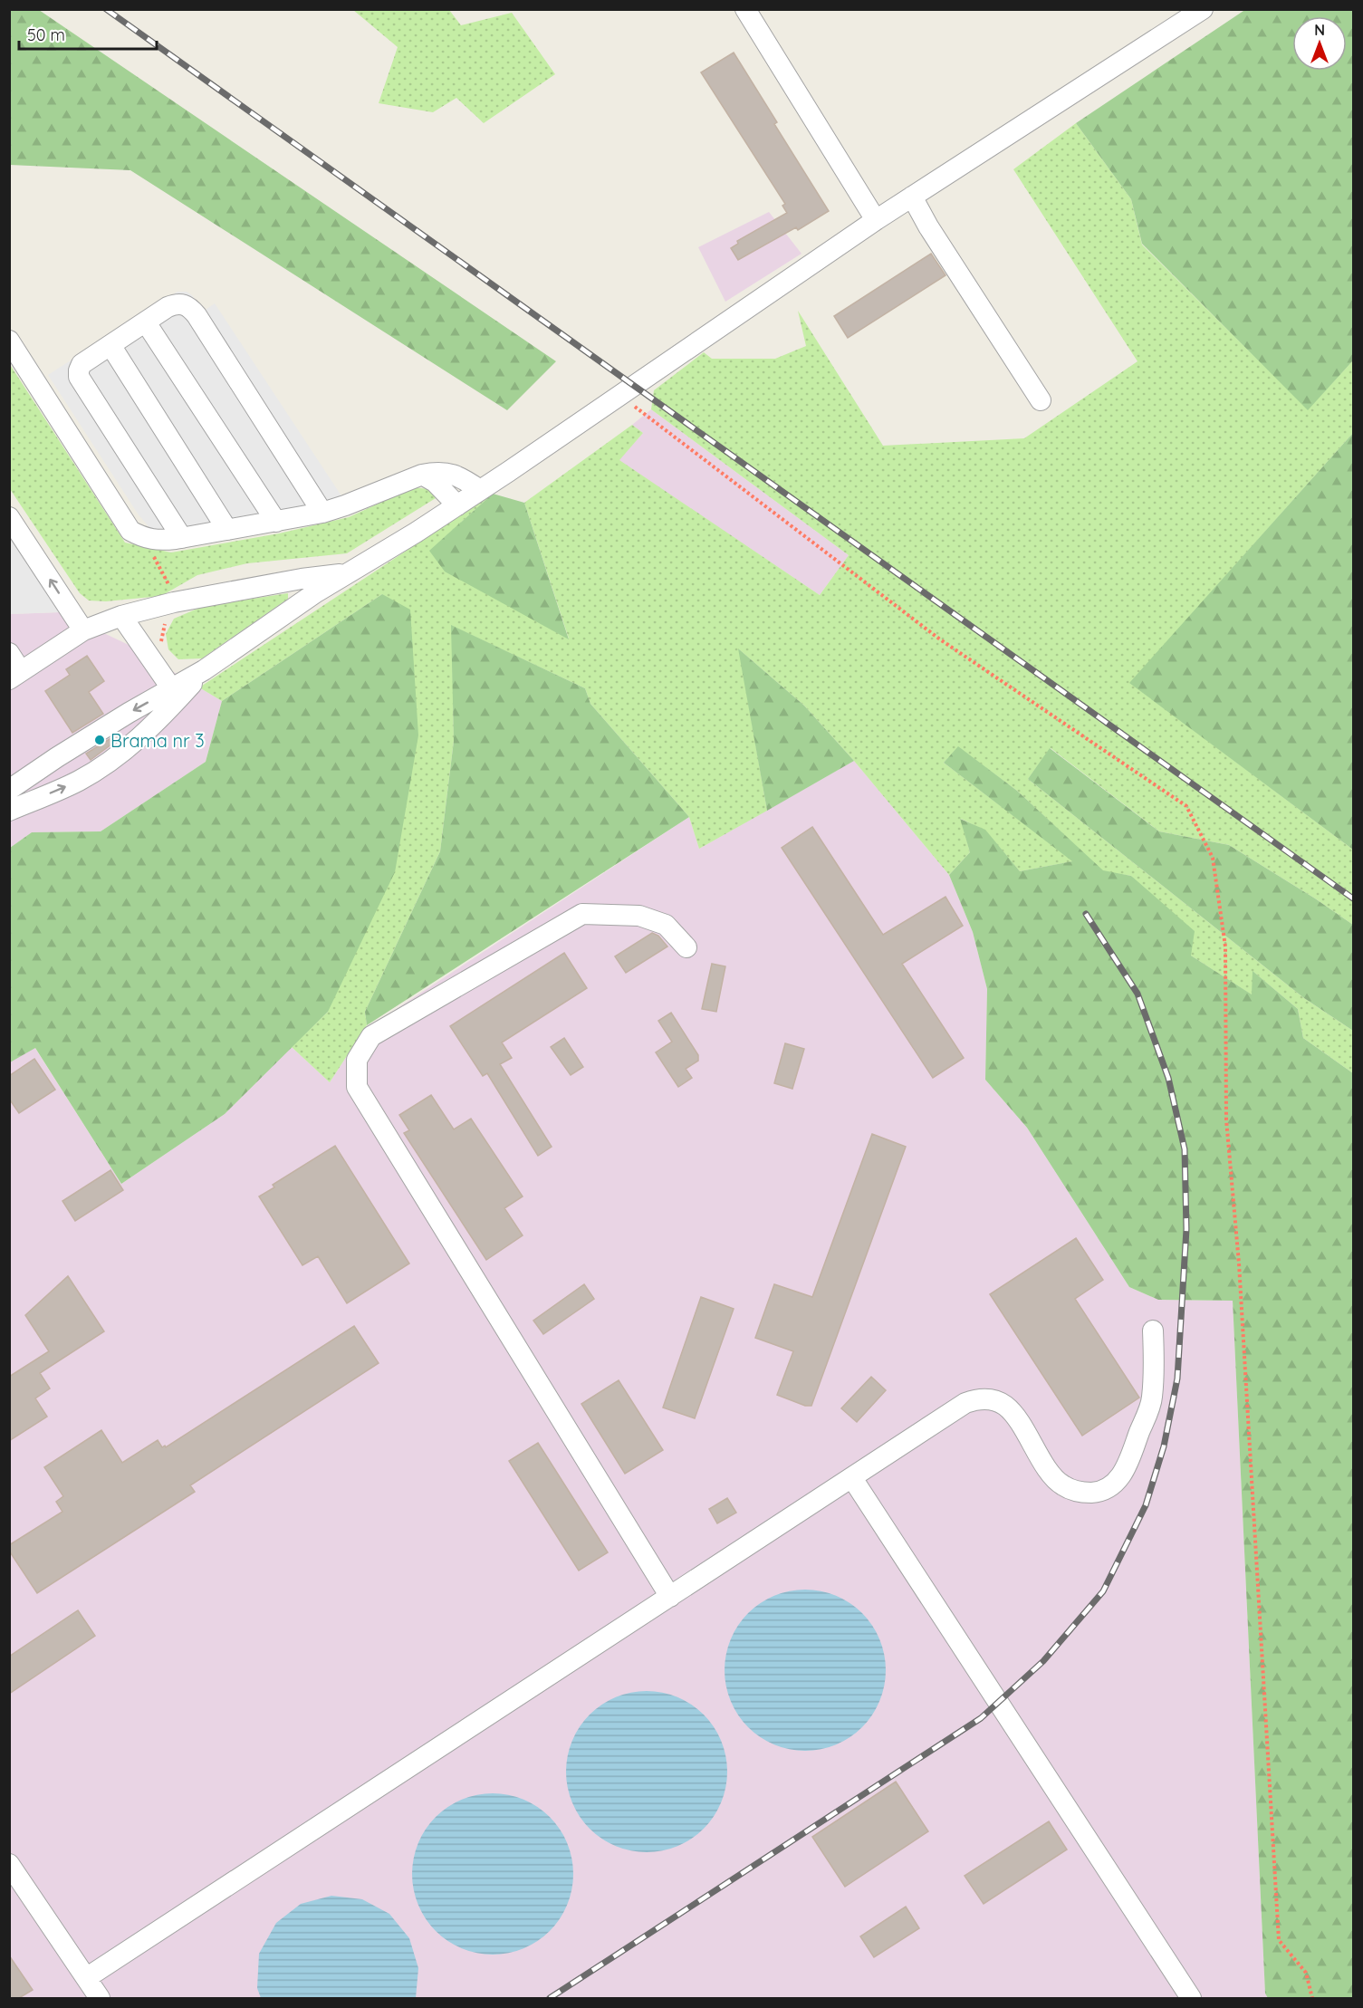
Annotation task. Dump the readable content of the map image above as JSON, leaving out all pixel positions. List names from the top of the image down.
{
  "places": ["Brama nr 3"],
  "scale_bar": "50 m",
  "north": "top"
}
